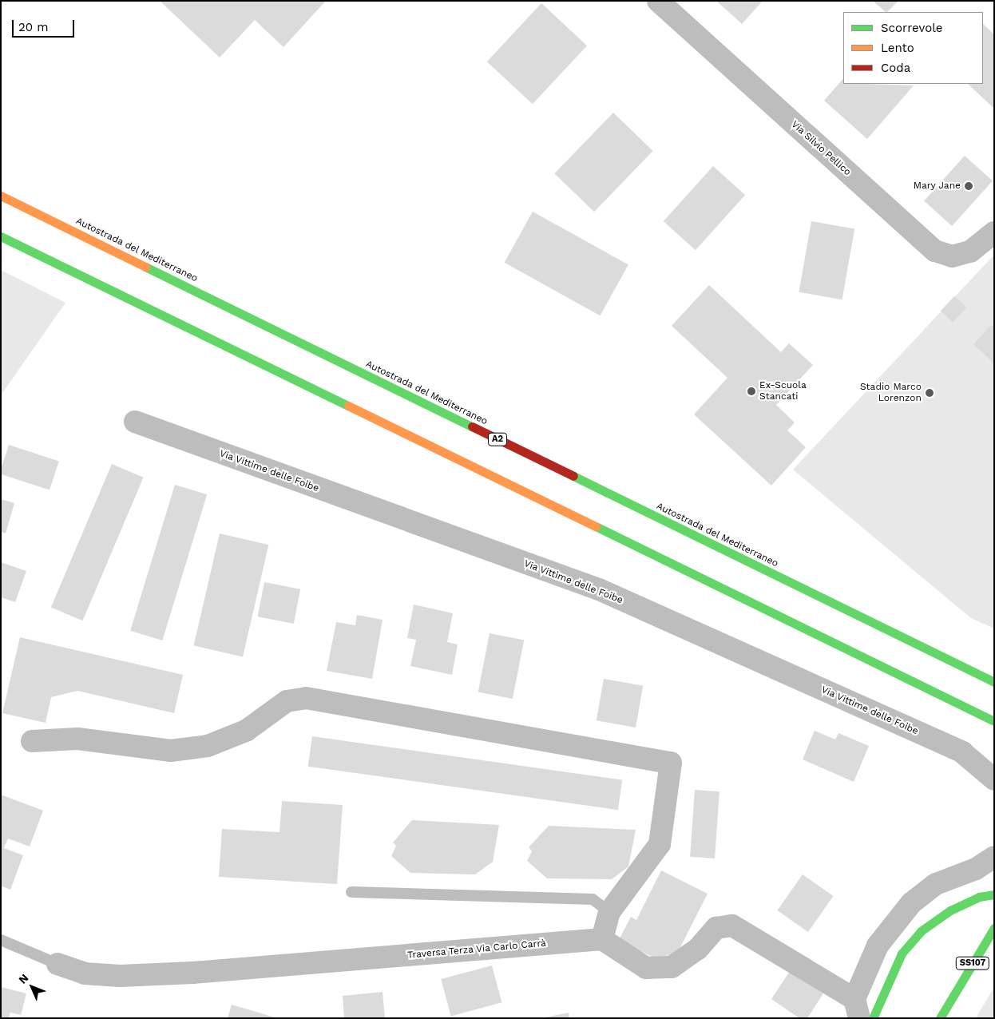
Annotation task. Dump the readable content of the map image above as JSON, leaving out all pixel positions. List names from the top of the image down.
{
  "streets": {
    "main road": ["Autostrada del Mediterraneo", "A2", "SS107"],
    "street": ["Via Silvio Pellico", "Via Vittime delle Foibe", "Traversa Terza Via Carlo Carrà"]
  },
  "places": ["Mary Jane", "Ex-Scuola Stancati", "Stadio Marco Lorenzon"],
  "legend": ["Scorrevole", "Lento", "Coda"],
  "scale_bar": "20 m",
  "north": "top left"
}
